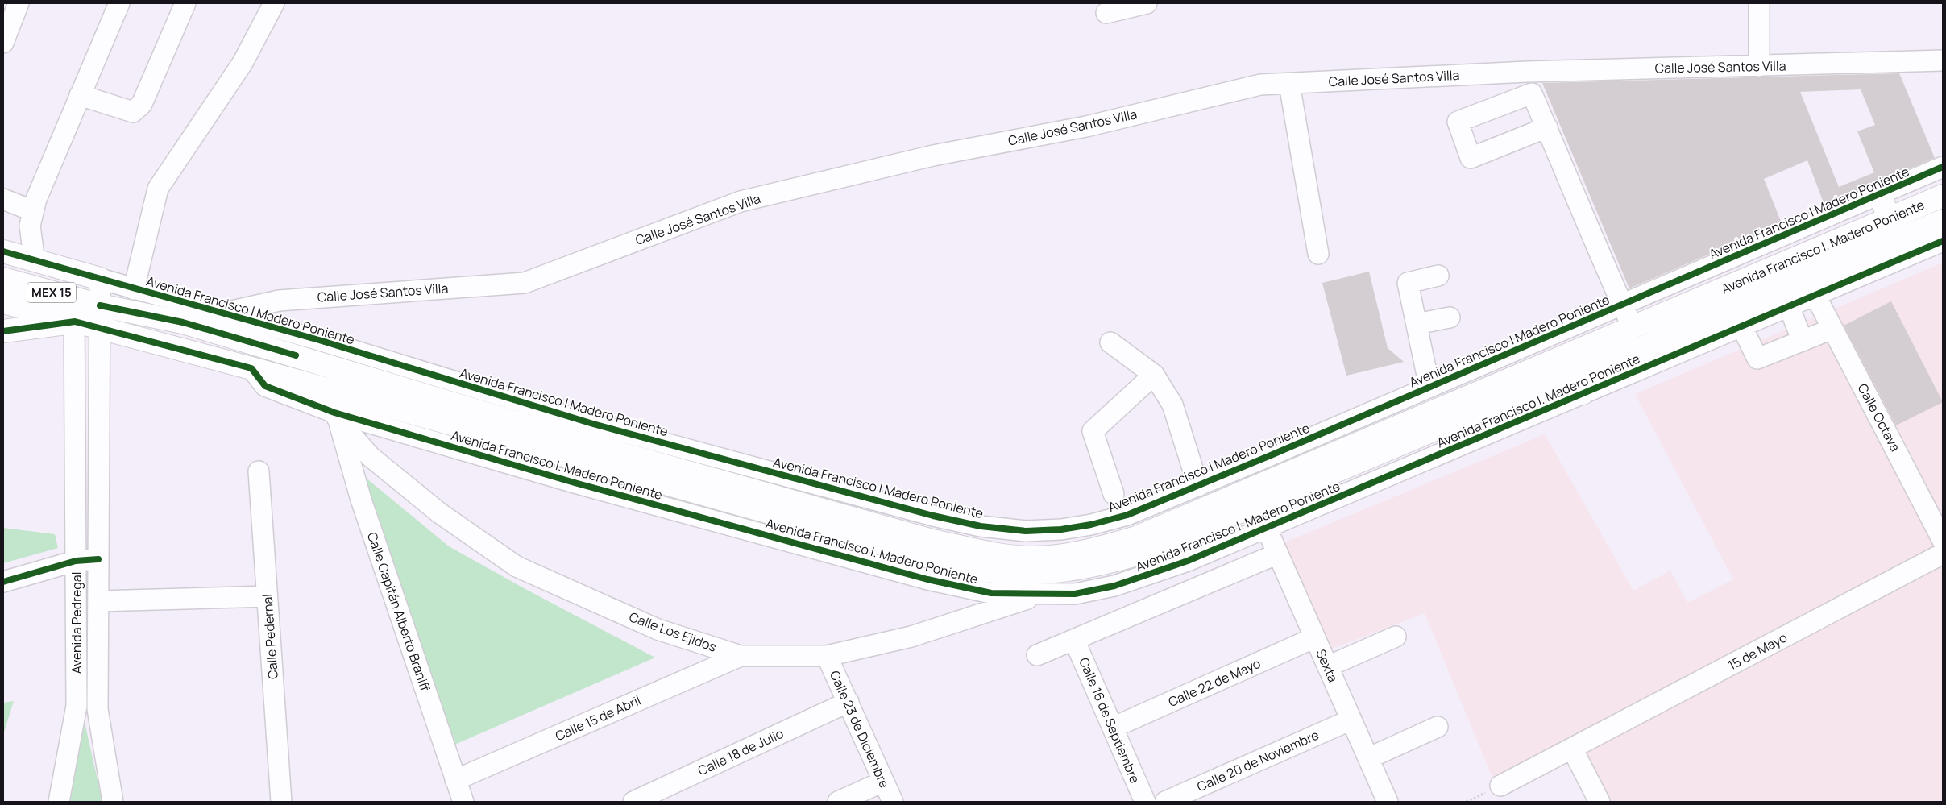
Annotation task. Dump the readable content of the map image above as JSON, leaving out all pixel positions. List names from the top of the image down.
{
  "streets": {
    "main road": ["Avenida Francisco I. Madero Poniente", "MEX 15"],
    "street": [
      "Calle José Santos Villa",
      "Avenida Francisco I Madero Poniente",
      "Calle Octava",
      "Calle Capitán Alberto Braniff",
      "Avenida Pedregal",
      "Calle Los Ejidos",
      "Calle Pedernal",
      "15 de Mayo",
      "Sexta",
      "Calle 22 de Mayo",
      "Calle 15 de Abril",
      "Calle 16 de Septiembre",
      "Calle 23 de Diciembre",
      "Calle 18 de Julio",
      "Calle 20 de Noviembre"
    ]
  },
  "crossings": [
    ["Calle José Santos Villa", "Avenida Francisco I Madero Poniente"],
    ["Avenida Francisco I Madero Poniente", "Avenida Pedregal"],
    ["Avenida Francisco I. Madero Poniente", "Calle Octava"],
    ["Avenida Francisco I. Madero Poniente", "Calle Capitán Alberto Braniff"],
    ["Avenida Francisco I. Madero Poniente", "Avenida Pedregal"],
    ["Avenida Francisco I. Madero Poniente", "Calle Los Ejidos"],
    ["Avenida Francisco I. Madero Poniente", "Sexta"],
    ["Calle Capitán Alberto Braniff", "Calle Los Ejidos"],
    ["Calle Capitán Alberto Braniff", "Calle 15 de Abril"],
    ["Calle Los Ejidos", "Calle 15 de Abril"],
    ["Calle Los Ejidos", "Calle 23 de Diciembre"],
    ["Sexta", "Calle 22 de Mayo"],
    ["Sexta", "Calle 20 de Noviembre"],
    ["Calle 22 de Mayo", "Calle 16 de Septiembre"],
    ["Calle 23 de Diciembre", "Calle 18 de Julio"]
  ]
}
